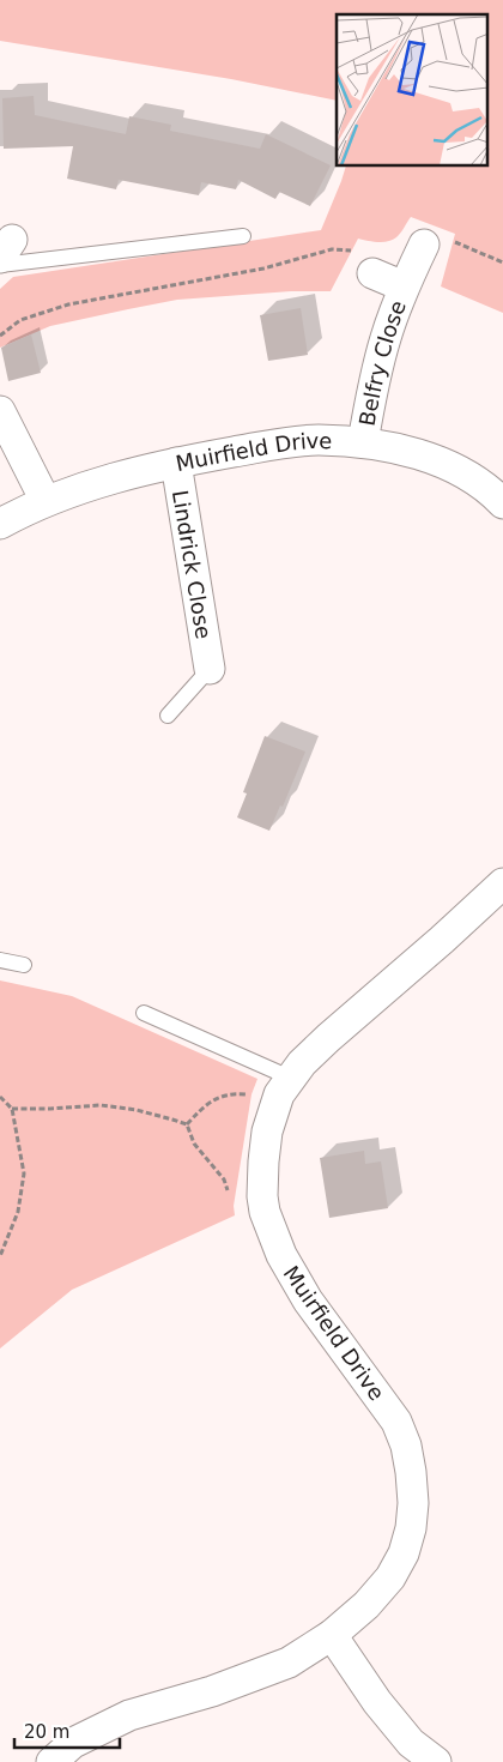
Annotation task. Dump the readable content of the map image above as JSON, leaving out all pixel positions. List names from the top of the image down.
{
  "streets": {
    "street": ["Belfry Close", "Muirfield Drive", "Lindrick Close"]
  },
  "crossings": [
    ["Belfry Close", "Muirfield Drive"],
    ["Muirfield Drive", "Lindrick Close"]
  ],
  "scale_bar": "20 m"
}
